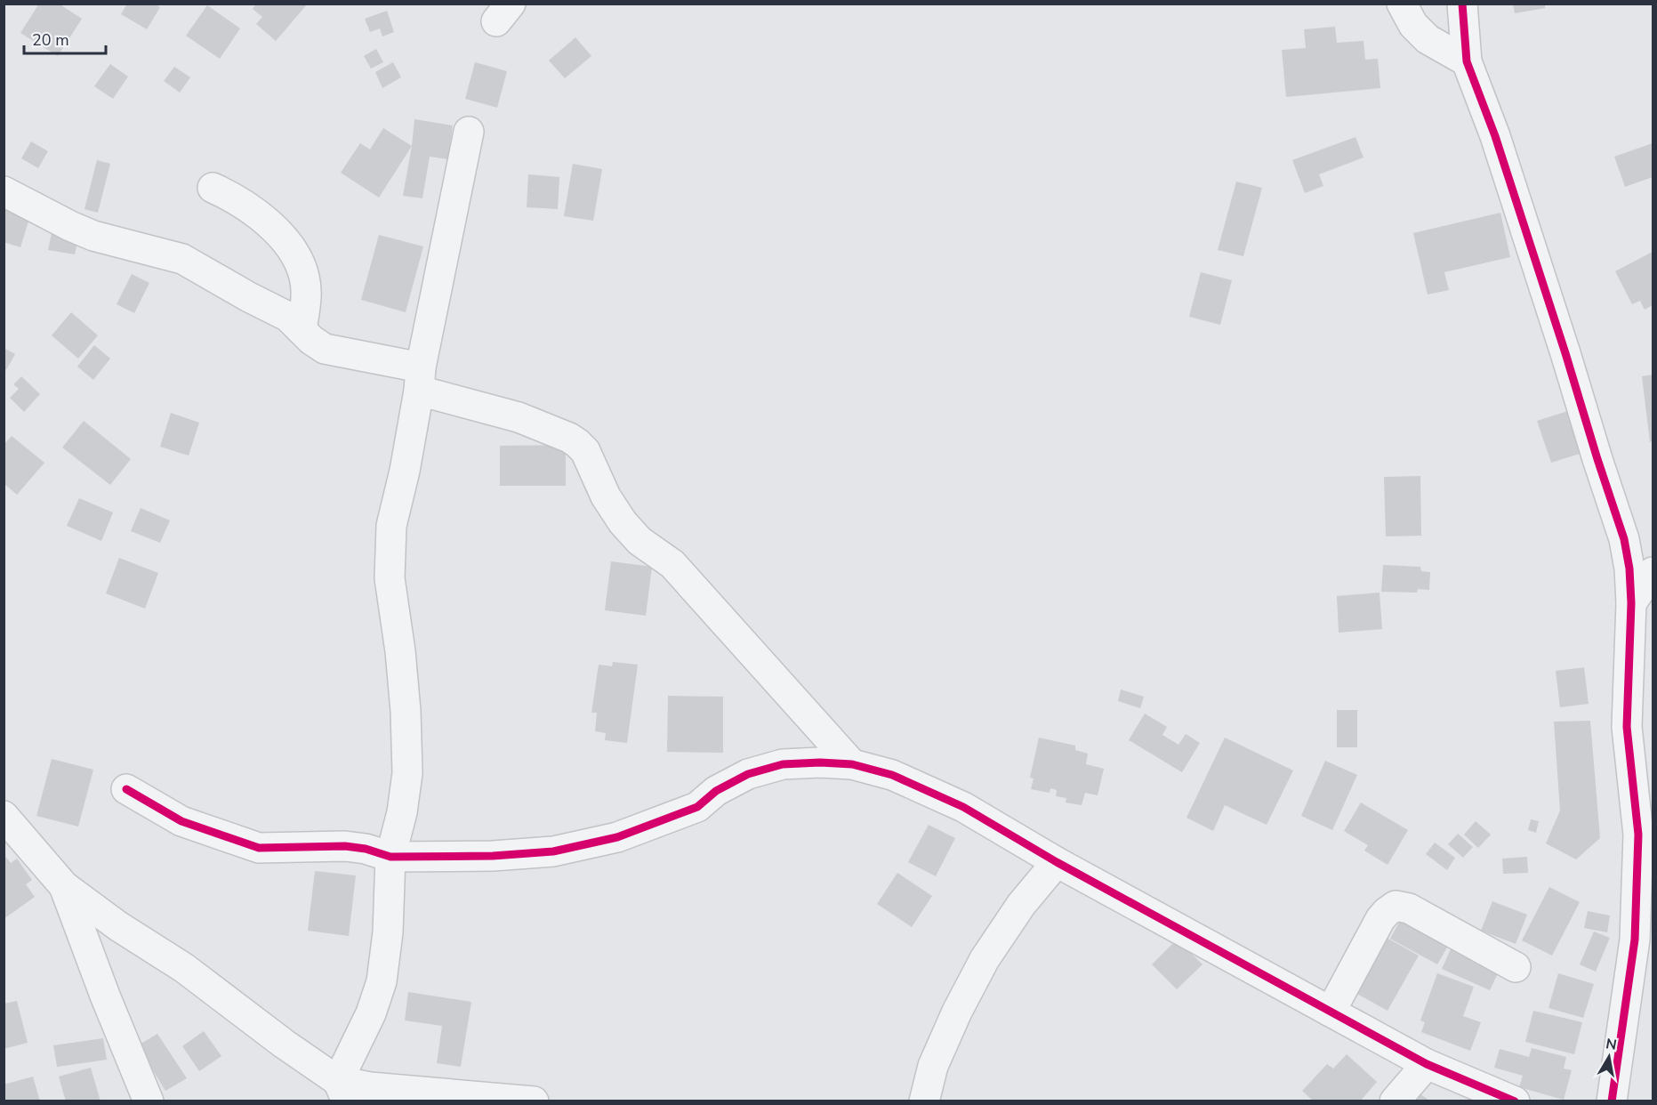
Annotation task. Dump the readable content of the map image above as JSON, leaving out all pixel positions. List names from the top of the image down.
{
  "scale_bar": "20 m",
  "north": "top"
}
